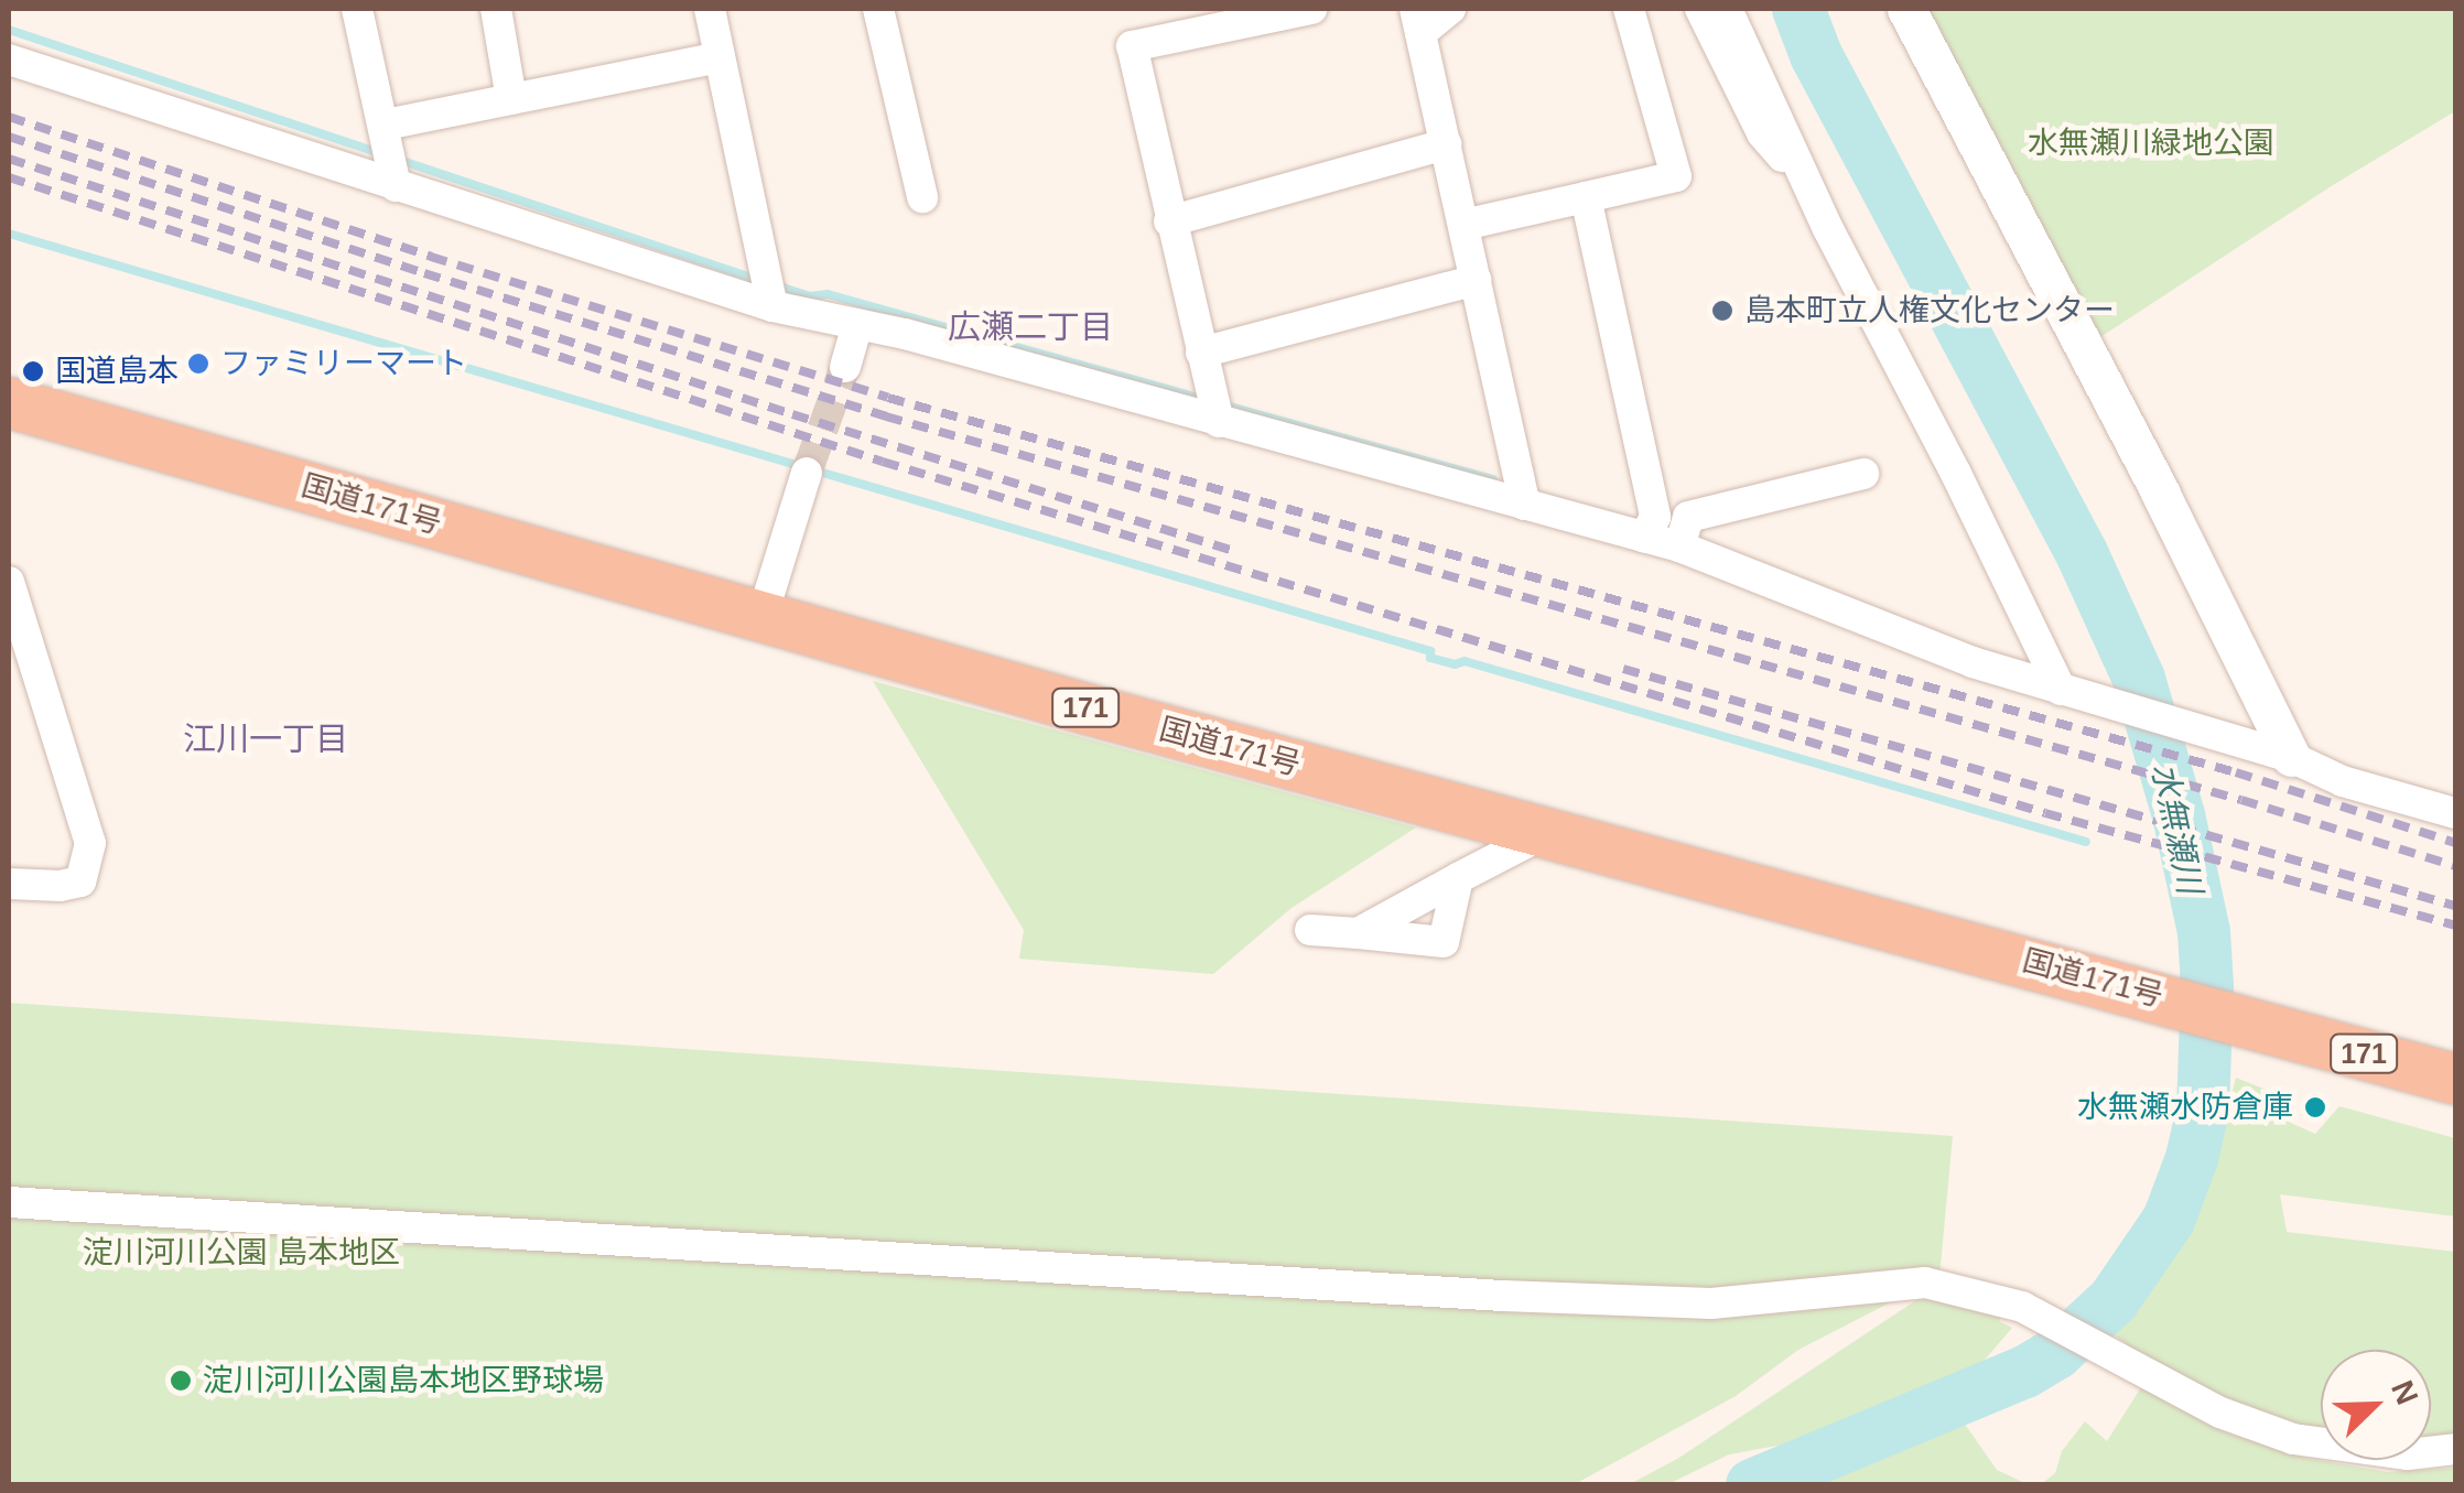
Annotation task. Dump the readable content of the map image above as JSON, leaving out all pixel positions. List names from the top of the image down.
{
  "streets": {
    "highway": ["国道171号", "171"]
  },
  "districts": ["広瀬二丁目", "江川一丁目"],
  "water": ["水無瀬川"],
  "parks": ["水無瀬川緑地公園", "淀川河川公園 島本地区"],
  "places": [
    "島本町立人権文化センター",
    "ファミリーマート",
    "国道島本",
    "水無瀬水防倉庫",
    "淀川河川公園島本地区野球場"
  ],
  "north": "top right"
}
